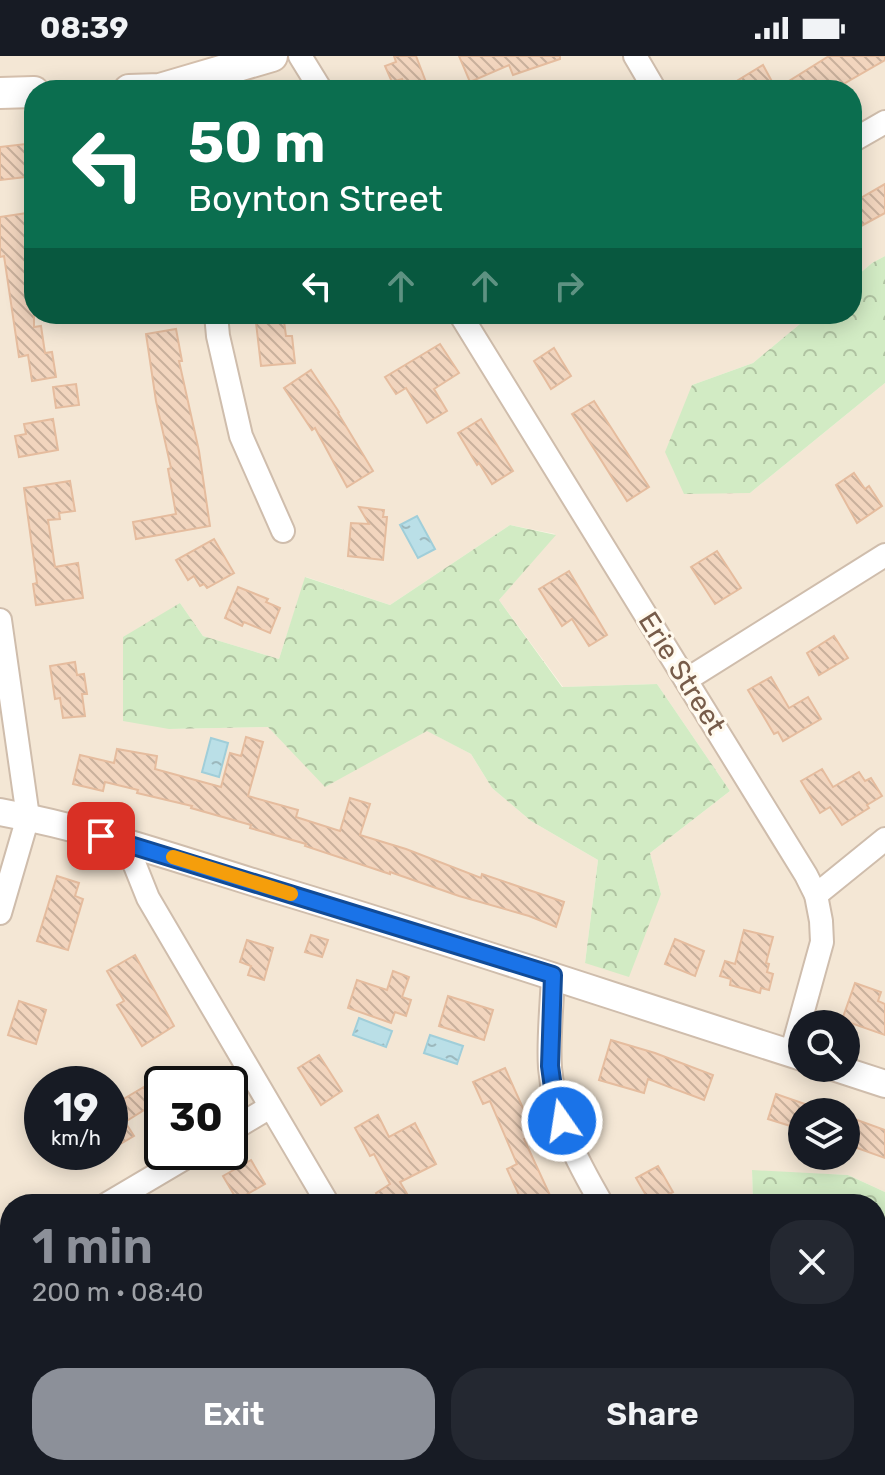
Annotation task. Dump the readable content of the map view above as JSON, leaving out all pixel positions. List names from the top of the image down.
{
  "streets": {
    "street": ["Erie Street"]
  },
  "page": {
    "status": "08:39",
    "turn": ["50 m", "Boynton Street"],
    "speed": "19 km/h",
    "limit": "30",
    "heading": ["1 min", "200 m · 08:40"],
    "buttons": ["Exit", "Share"]
  }
}
